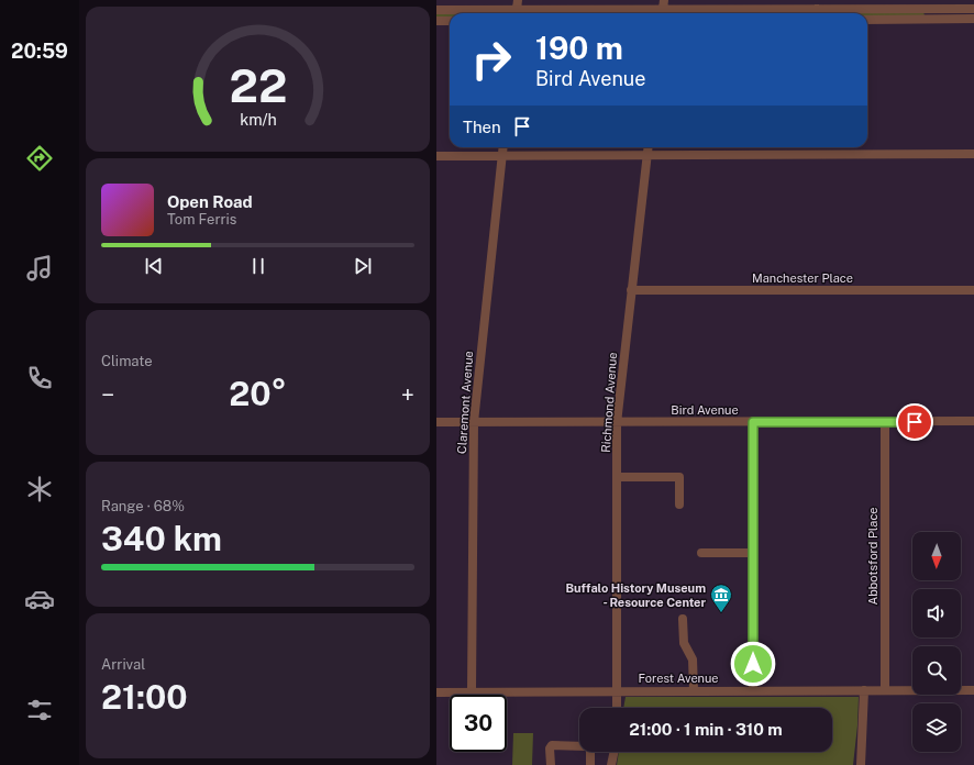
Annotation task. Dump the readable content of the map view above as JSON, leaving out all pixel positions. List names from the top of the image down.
{
  "streets": {
    "street": [
      "Manchester Place",
      "Claremont Avenue",
      "Richmond Avenue",
      "Bird Avenue",
      "Abbotsford Place",
      "Forest Avenue"
    ]
  },
  "crossings": [
    ["Manchester Place", "Richmond Avenue"],
    ["Claremont Avenue", "Bird Avenue"],
    ["Claremont Avenue", "Forest Avenue"],
    ["Richmond Avenue", "Bird Avenue"],
    ["Richmond Avenue", "Forest Avenue"],
    ["Bird Avenue", "Abbotsford Place"],
    ["Abbotsford Place", "Forest Avenue"]
  ],
  "places": {
    "museum": ["Buffalo History Museum - Resource Center"]
  },
  "north": "bottom",
  "page": {
    "tabs": "20:59",
    "turn": ["190 m", "Bird Avenue"],
    "then": "Then",
    "song": ["Open Road", "Tom Ferris"],
    "tile": [
      "Climate",
      ["Range · 68%", "340 km"],
      ["Arrival", "21:00"]
    ],
    "heat": ["−", "20°", "+"],
    "limit": "30",
    "trip": "21:00 · 1 min · 310 m",
    "gauge": ["22", "km/h"]
  }
}
